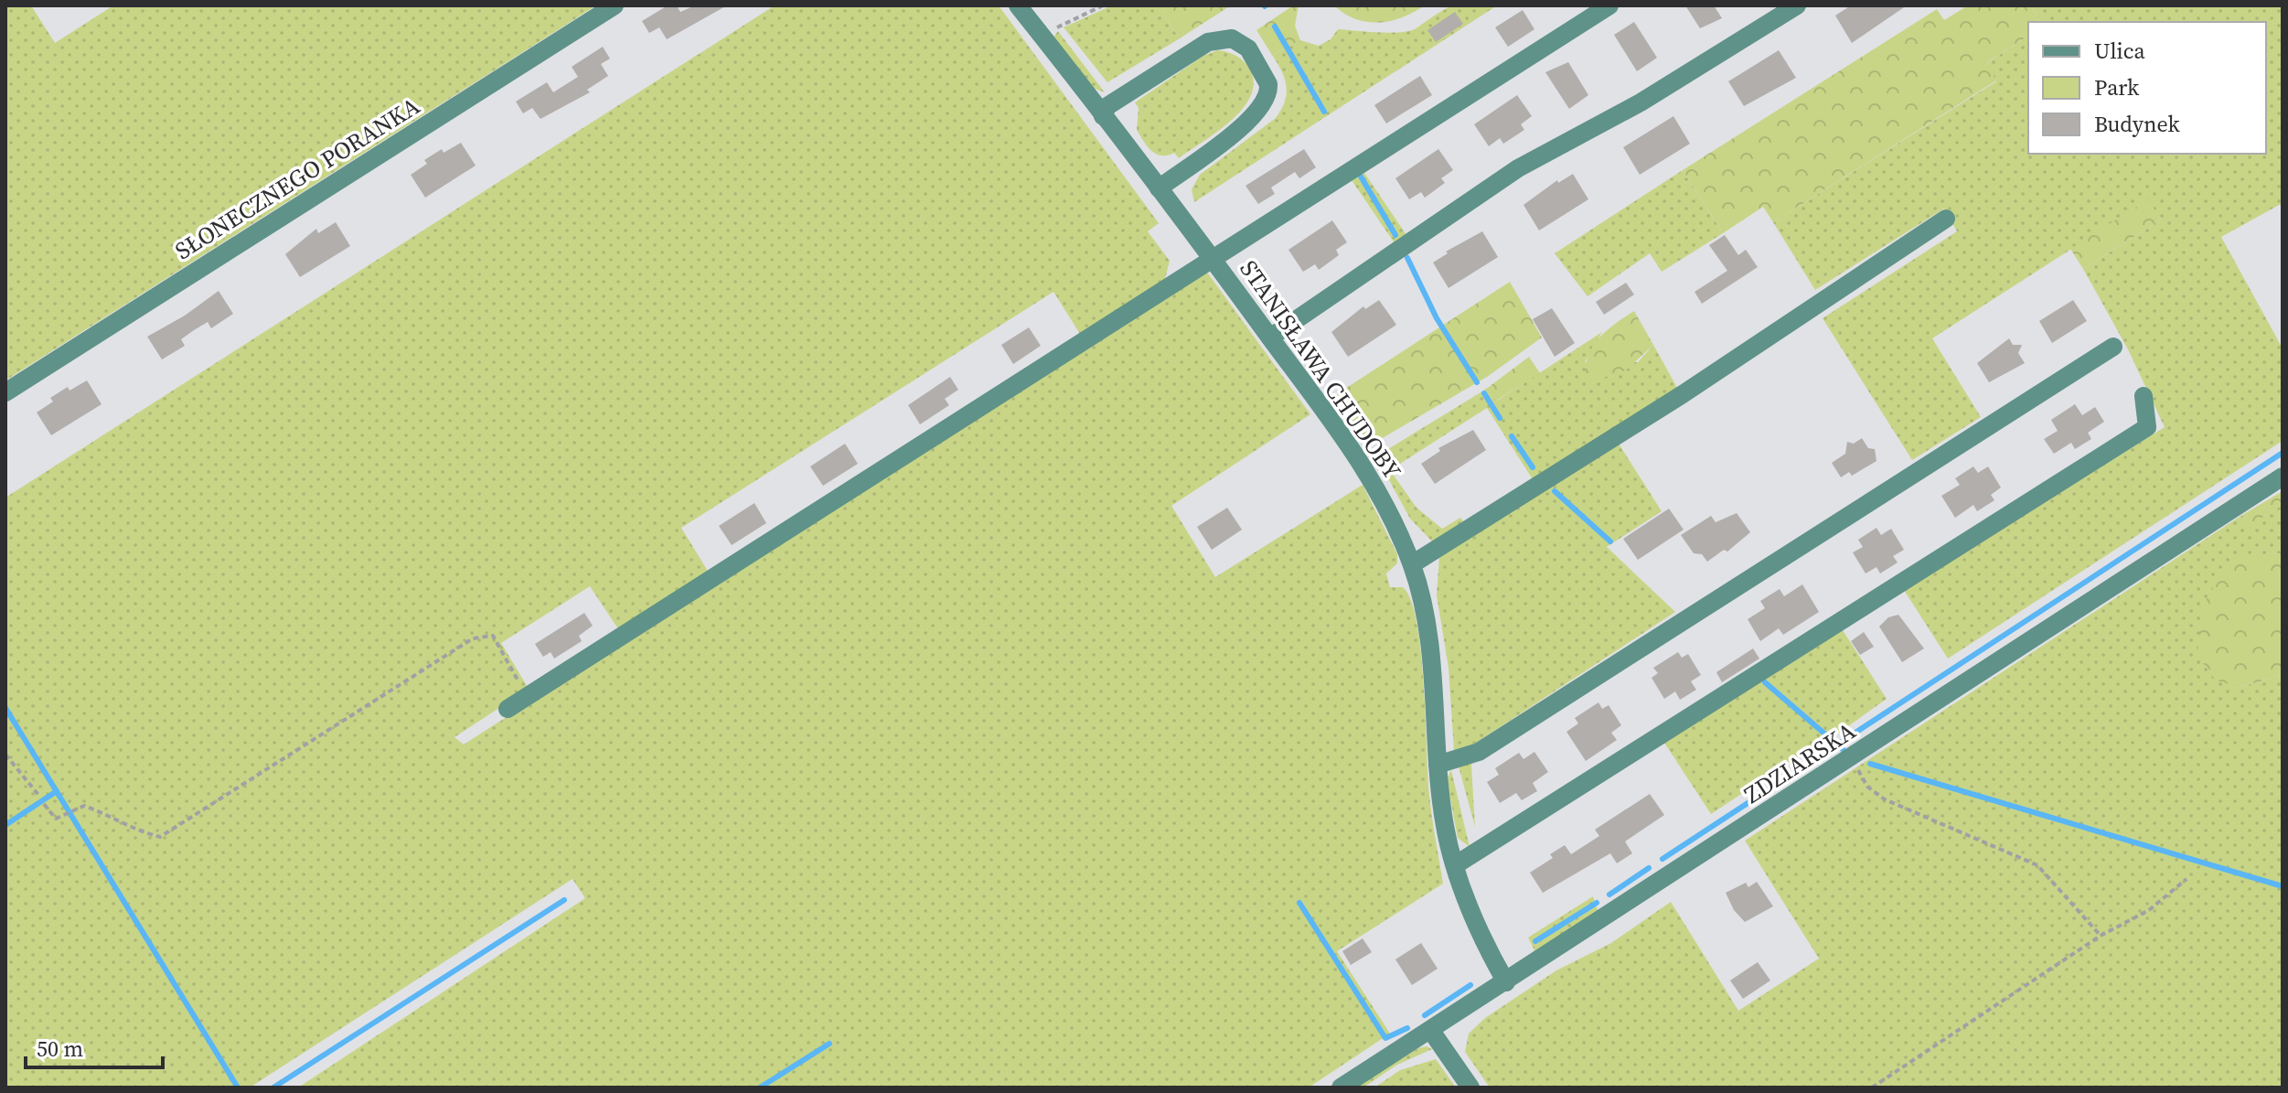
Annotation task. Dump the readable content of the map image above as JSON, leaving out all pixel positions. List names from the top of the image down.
{
  "streets": {
    "street": ["SŁONECZNEGO PORANKA", "STANISŁAWA CHUDOBY", "ZDZIARSKA"]
  },
  "crossings": [
    ["STANISŁAWA CHUDOBY", "ZDZIARSKA"]
  ],
  "legend": ["Ulica", "Park", "Budynek"],
  "scale_bar": "50 m"
}
